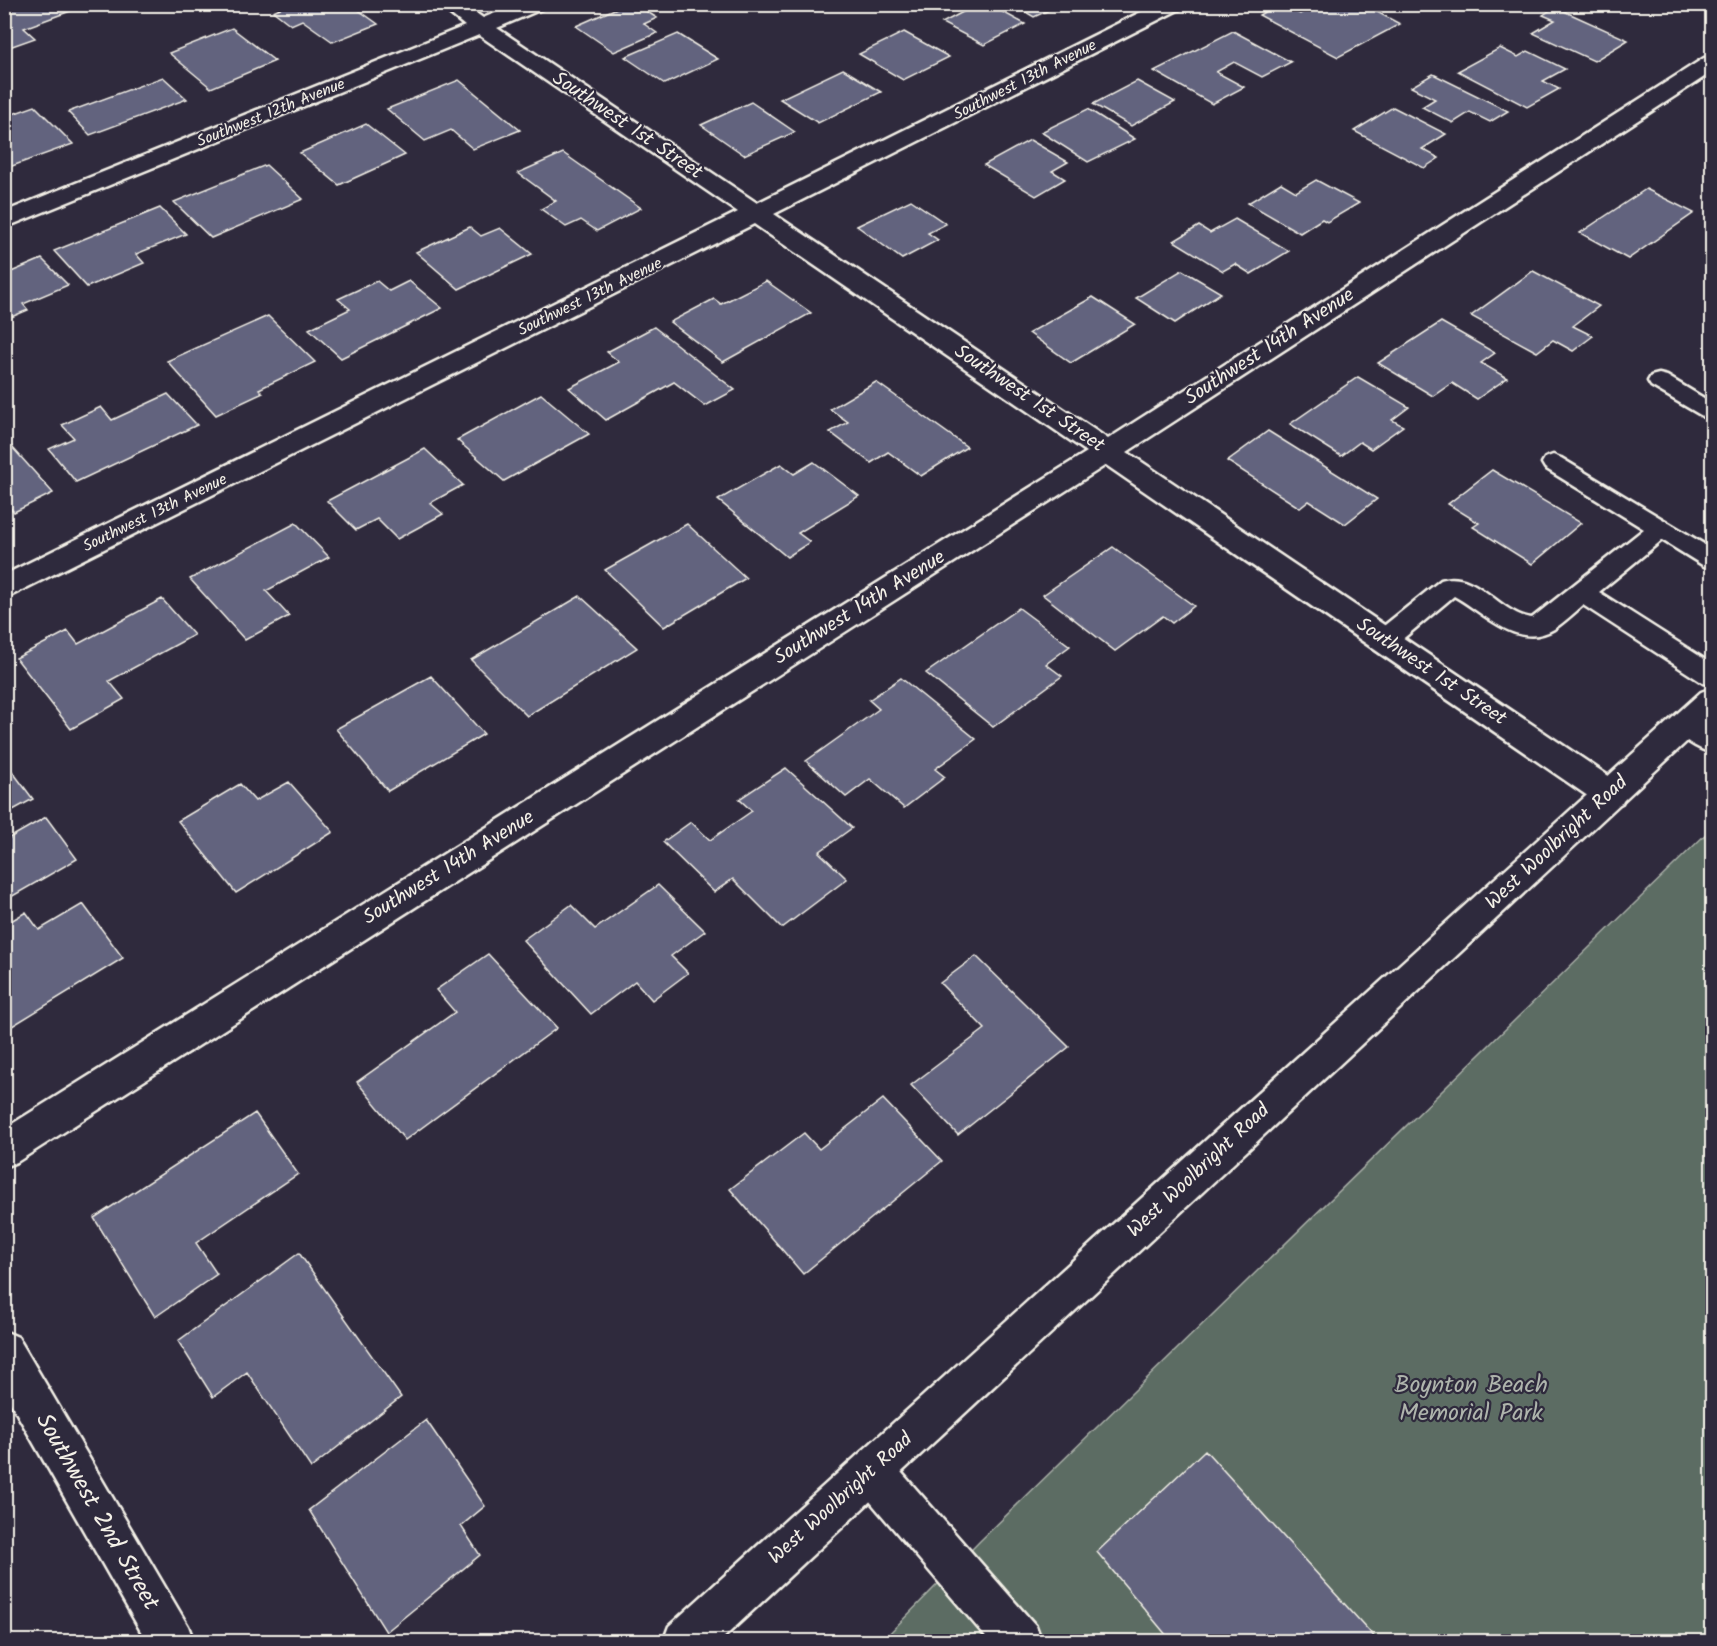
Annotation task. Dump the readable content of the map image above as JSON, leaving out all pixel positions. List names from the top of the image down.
{
  "streets": {
    "street": [
      "Southwest 13th Avenue",
      "Southwest 12th Avenue",
      "Southwest 1st Street",
      "Southwest 14th Avenue",
      "West Woolbright Road",
      "Southwest 2nd Street"
    ]
  },
  "crossings": [
    ["Southwest 13th Avenue", "Southwest 1st Street"],
    ["Southwest 12th Avenue", "Southwest 1st Street"],
    ["Southwest 1st Street", "Southwest 14th Avenue"],
    ["Southwest 1st Street", "West Woolbright Road"]
  ],
  "parks": ["Boynton Beach Memorial Park"]
}
